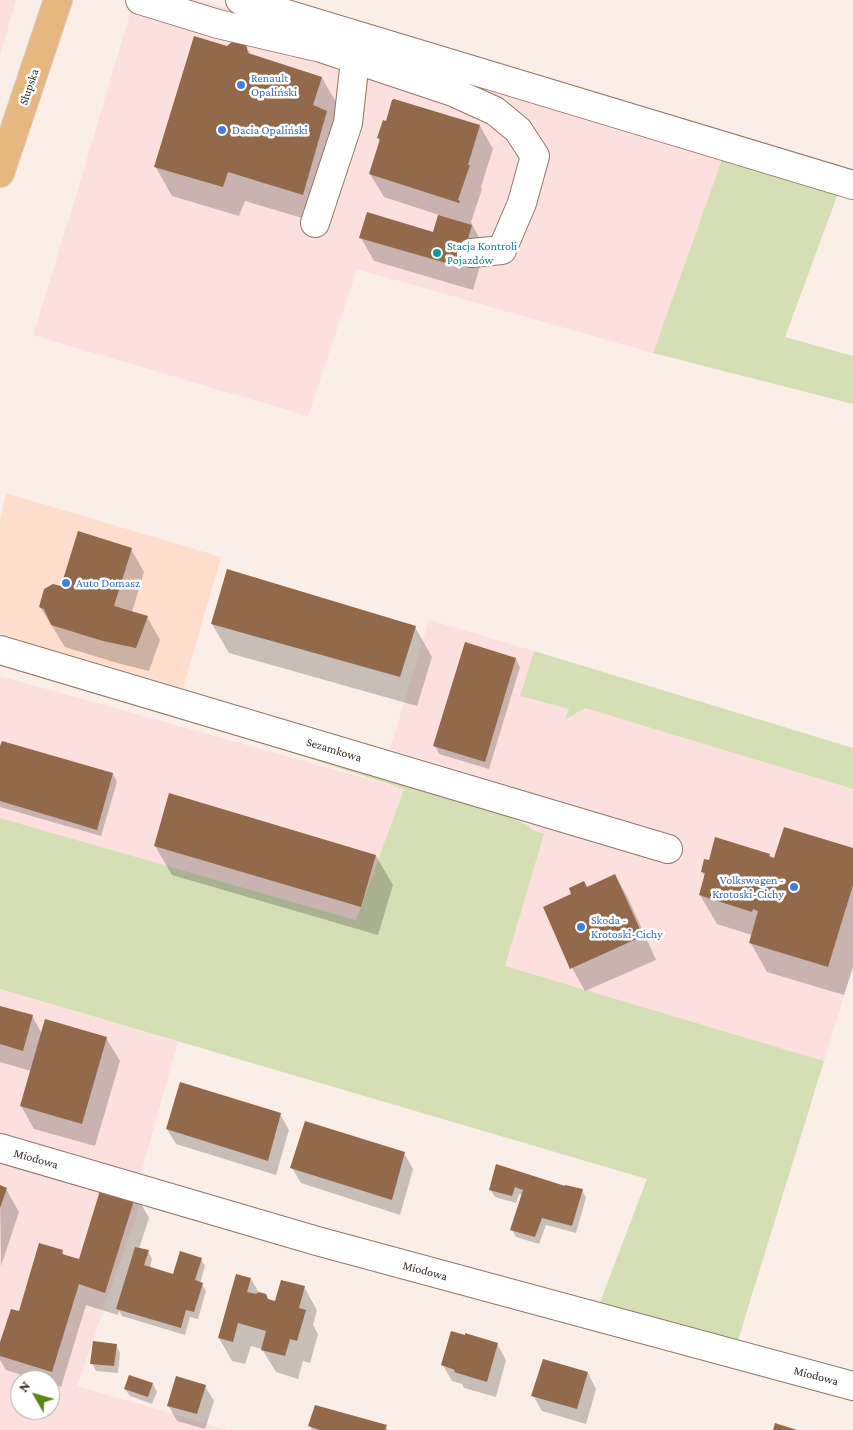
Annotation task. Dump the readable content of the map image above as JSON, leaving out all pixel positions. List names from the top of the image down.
{
  "streets": {
    "main road": ["Słupska"],
    "street": ["Sezamkowa", "Miodowa"]
  },
  "places": [
    "Renault Opaliński",
    "Dacia Opaliński",
    "Stacja Kontroli Pojazdów",
    "Auto Domasz",
    "Volkswagen - Krotoski-Cichy",
    "Skoda - Krotoski-Cichy"
  ],
  "north": "top left"
}
